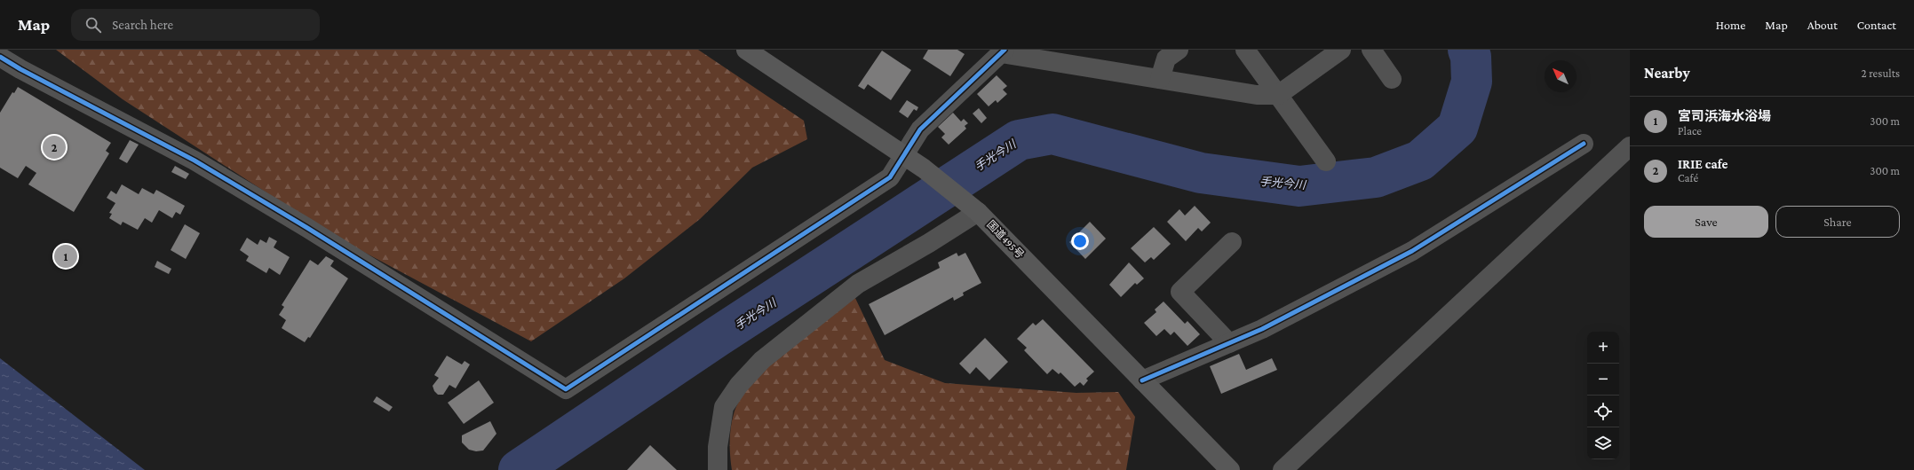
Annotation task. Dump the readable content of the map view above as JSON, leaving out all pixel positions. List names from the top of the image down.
{
  "streets": {
    "highway": ["国道495号"]
  },
  "water": ["手光今川"],
  "north": "top left",
  "page": {
    "header": "Map",
    "search": "Search here",
    "nav": [
      "Home",
      "Map",
      "About",
      "Contact"
    ],
    "heading": ["Nearby", "2 results"],
    "list": [
      {
        "mark": "1",
        "name": "宮司浜海水浴場",
        "note": "Place",
        "value": "300 m"
      },
      {
        "mark": "2",
        "name": "IRIE cafe",
        "note": "Café",
        "value": "300 m"
      }
    ],
    "pins": ["2", "1"],
    "buttons": ["Save", "Share"],
    "map_buttons": ["+", "−"]
  }
}
